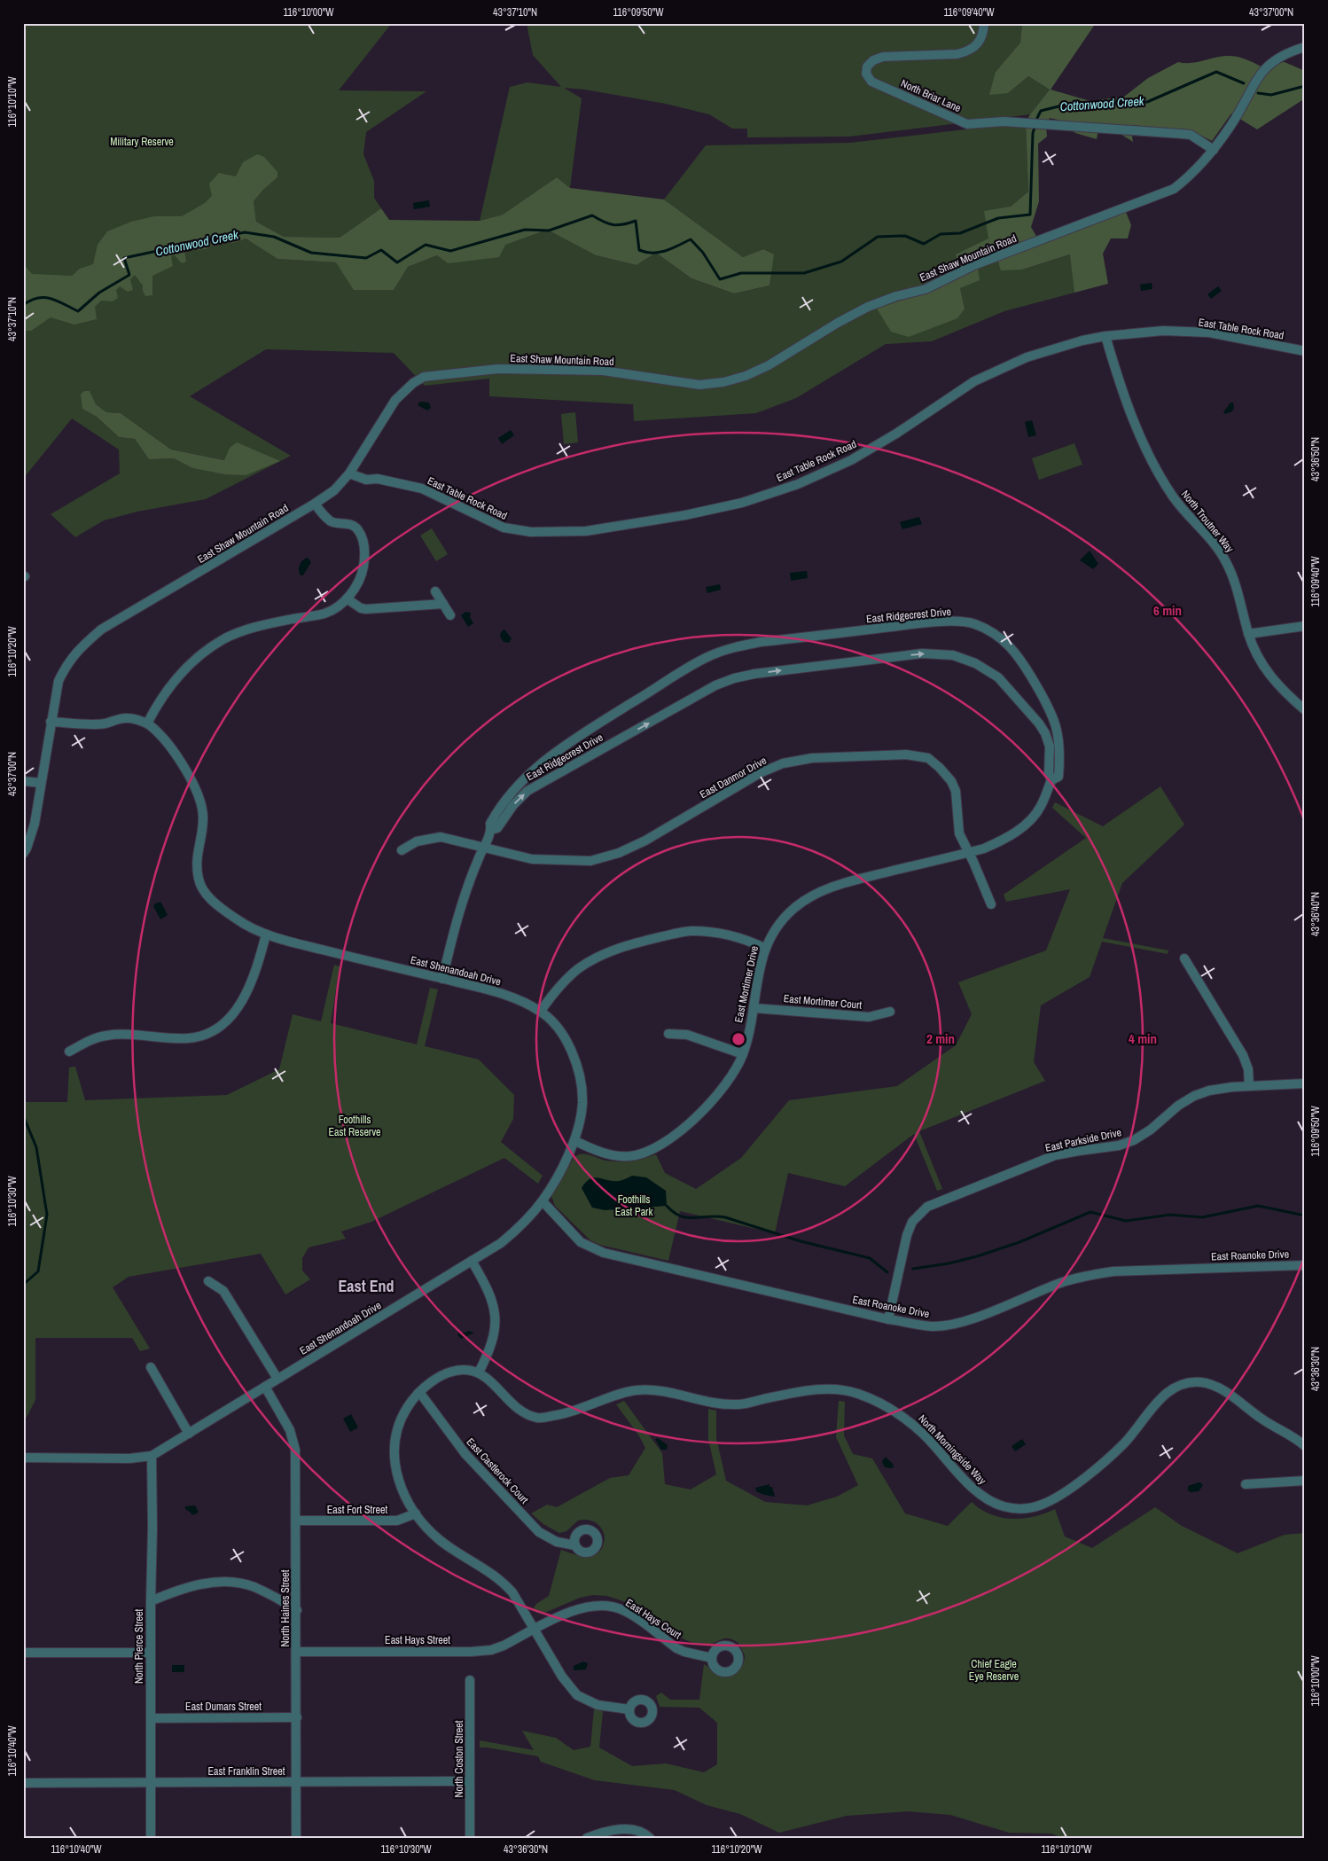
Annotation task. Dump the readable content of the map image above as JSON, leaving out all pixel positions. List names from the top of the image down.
{
  "streets": {
    "street": [
      "North Briar Lane",
      "East Shaw Mountain Road",
      "East Table Rock Road",
      "North Troutner Way",
      "East Ridgecrest Drive",
      "East Danmor Drive",
      "East Shenandoah Drive",
      "East Mortimer Drive",
      "East Mortimer Court",
      "East Parkside Drive",
      "East Roanoke Drive",
      "North Morningside Way",
      "East Castlerock Court",
      "East Fort Street",
      "North Haines Street",
      "East Hays Court",
      "East Hays Street",
      "North Pierce Street",
      "East Dumars Street",
      "North Coston Street",
      "East Franklin Street"
    ]
  },
  "crossings": [
    ["North Briar Lane", "East Shaw Mountain Road"],
    ["East Shaw Mountain Road", "East Table Rock Road"],
    ["East Table Rock Road", "North Troutner Way"],
    ["East Ridgecrest Drive", "East Danmor Drive"],
    ["East Ridgecrest Drive", "East Shenandoah Drive"],
    ["East Ridgecrest Drive", "East Mortimer Drive"],
    ["East Danmor Drive", "East Mortimer Drive"],
    ["East Shenandoah Drive", "East Mortimer Drive"],
    ["East Shenandoah Drive", "East Roanoke Drive"],
    ["East Shenandoah Drive", "North Haines Street"],
    ["East Shenandoah Drive", "North Pierce Street"],
    ["East Mortimer Drive", "East Mortimer Court"],
    ["East Parkside Drive", "East Roanoke Drive"],
    ["East Fort Street", "North Haines Street"],
    ["North Haines Street", "East Hays Street"],
    ["North Haines Street", "East Dumars Street"],
    ["North Haines Street", "East Franklin Street"],
    ["East Hays Court", "East Hays Street"],
    ["North Pierce Street", "East Dumars Street"],
    ["North Pierce Street", "East Franklin Street"],
    ["North Coston Street", "East Franklin Street"]
  ],
  "one_way": ["East Ridgecrest Drive"],
  "districts": ["East End"],
  "water": ["Cottonwood Creek"],
  "parks": [
    "Military Reserve",
    "Foothills East Reserve",
    "Foothills East Park",
    "Chief Eagle Eye Reserve"
  ],
  "coordinates": [
    "116°10'00\"W",
    "43°37'10\"N",
    "116°09'50\"W",
    "116°09'40\"W",
    "43°37'00\"N",
    "116°10'10\"W",
    "43°36'50\"N",
    "116°10'20\"W",
    "43°36'40\"N",
    "116°10'30\"W",
    "43°36'30\"N",
    "116°10'40\"W"
  ],
  "rings": ["6 min", "2 min", "4 min"]
}
